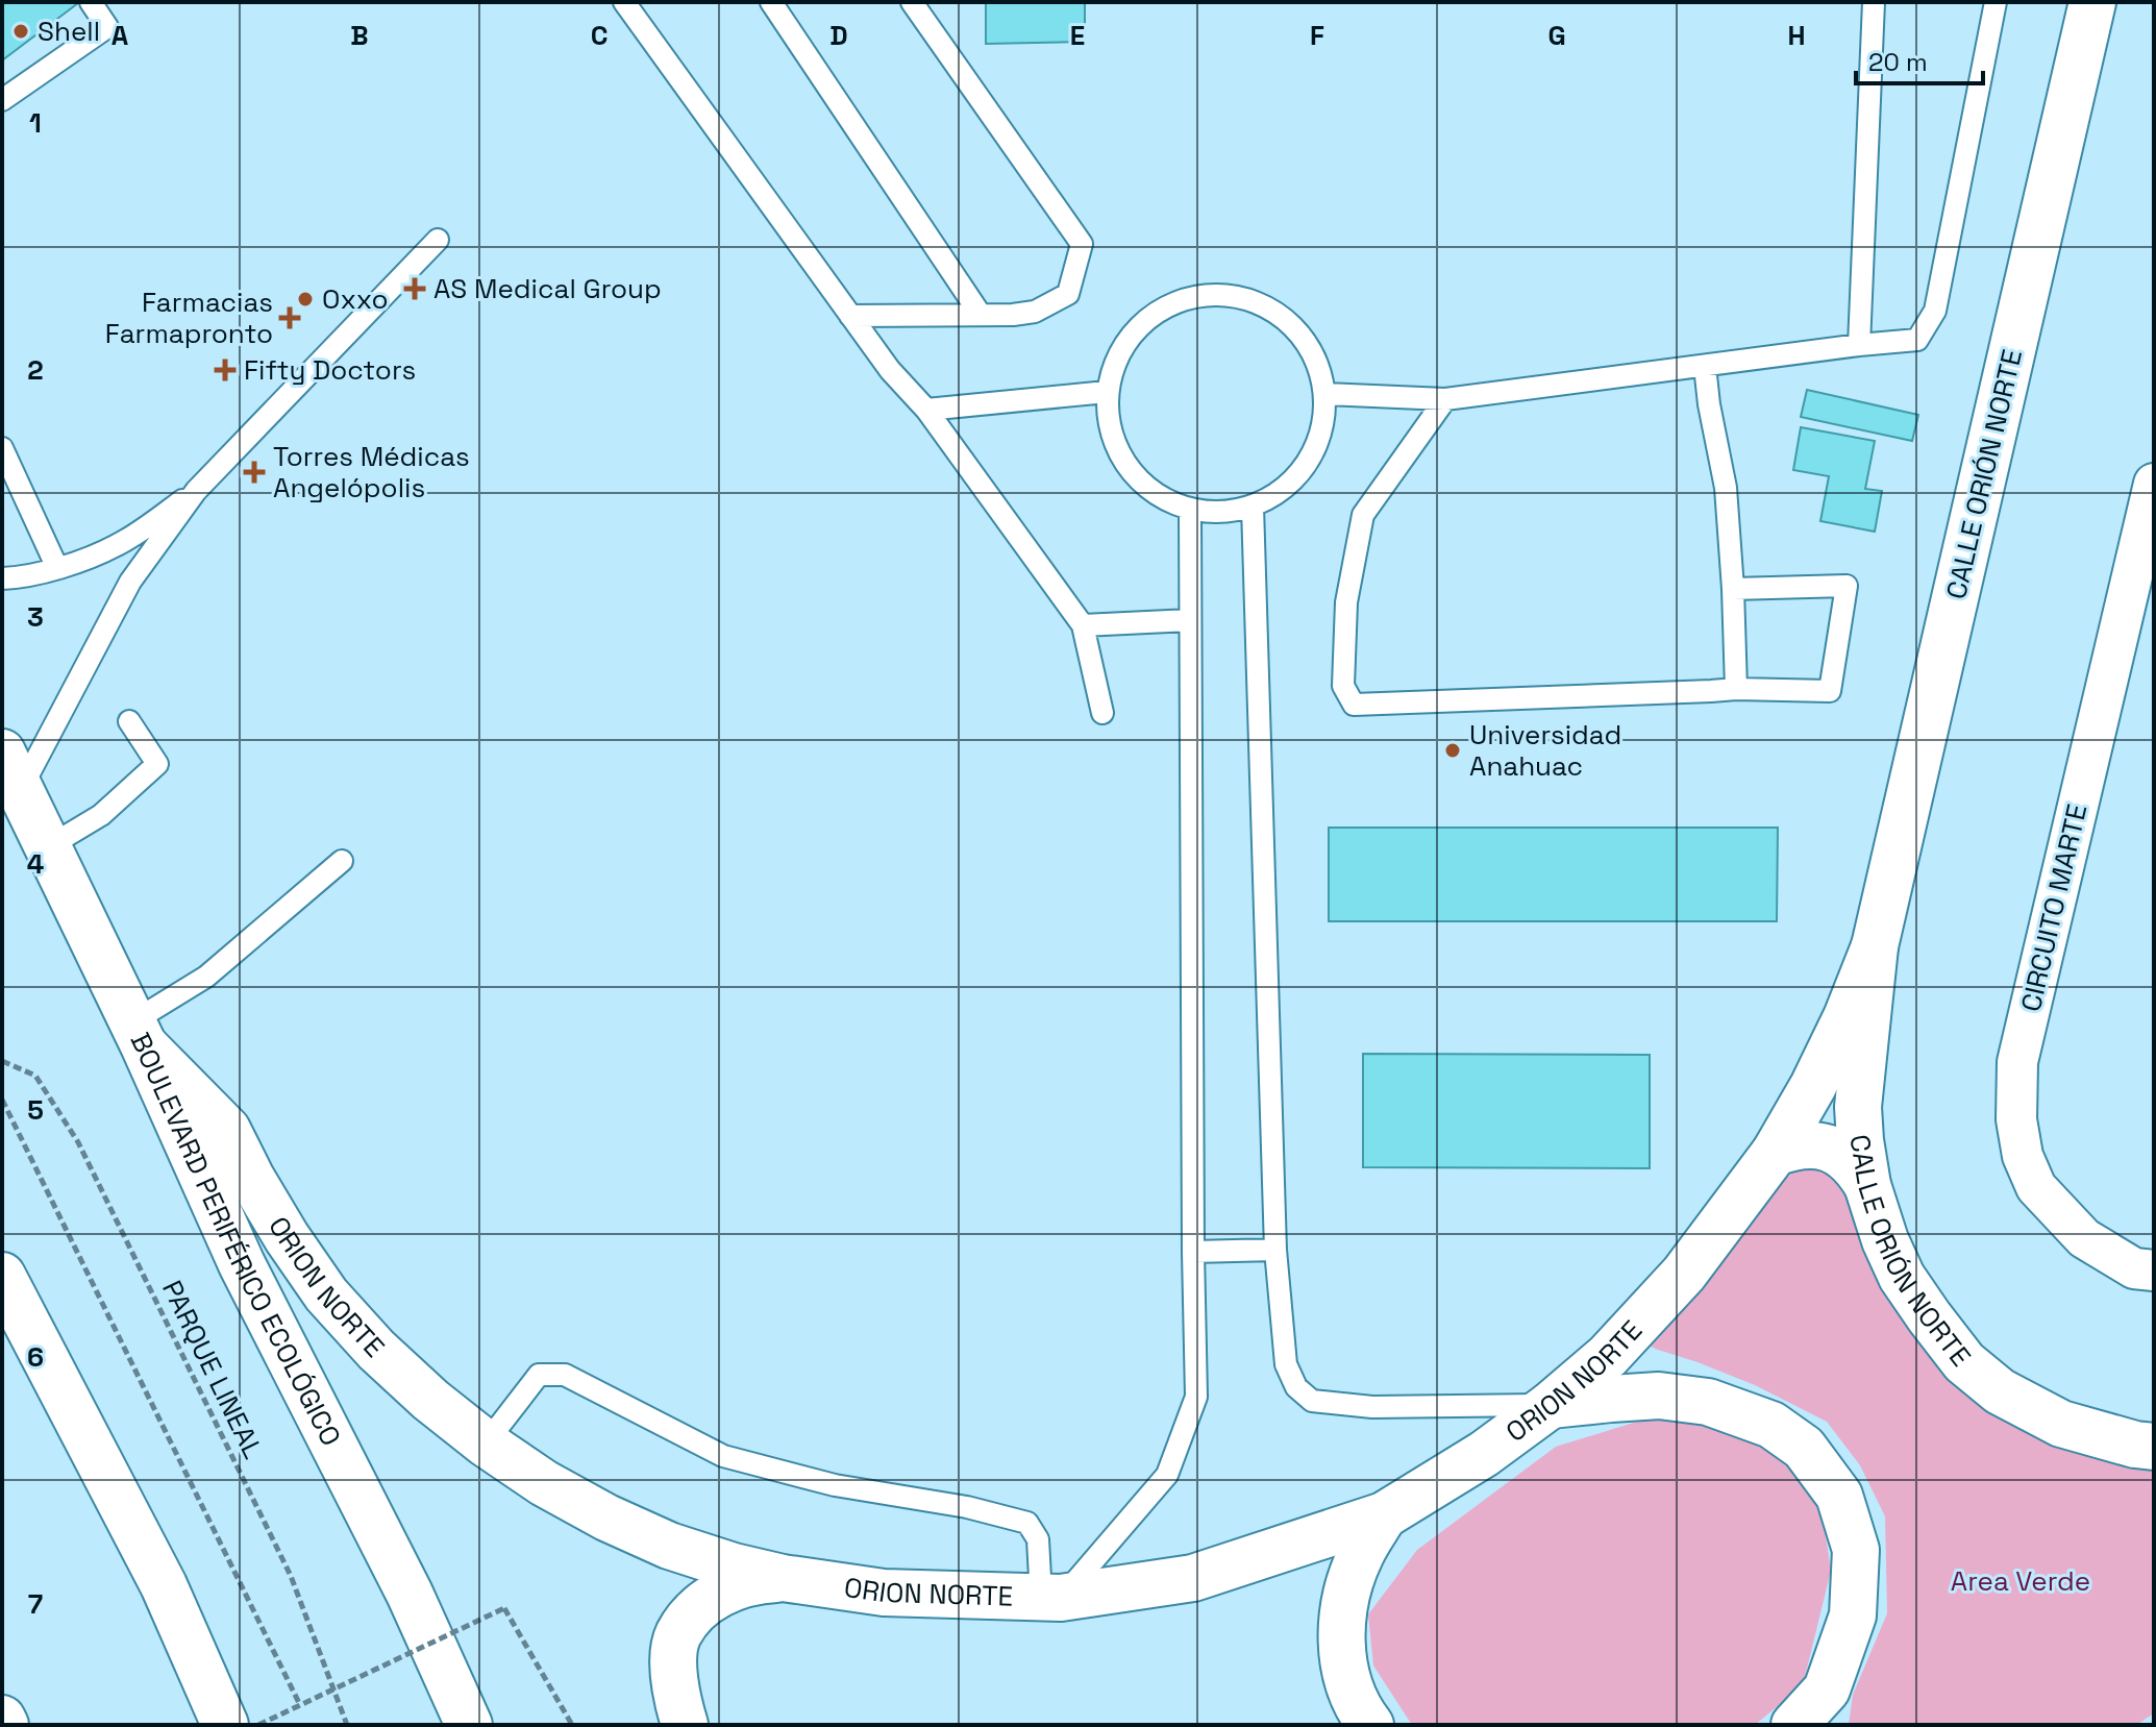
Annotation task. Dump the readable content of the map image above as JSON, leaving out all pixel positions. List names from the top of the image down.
{
  "streets": {
    "main road": ["CALLE ORIÓN NORTE", "BOULEVARD PERIFÉRICO ECOLÓGICO", "ORION NORTE"],
    "street": ["CIRCUITO MARTE"],
    "path": ["PARQUE LINEAL"]
  },
  "crossings": [
    ["CALLE ORIÓN NORTE", "ORION NORTE"],
    ["BOULEVARD PERIFÉRICO ECOLÓGICO", "ORION NORTE"]
  ],
  "parks": ["Area Verde"],
  "places": {
    "other": ["Shell", "Oxxo", "Universidad Anahuac"],
    "health": [
      "AS Medical Group",
      "Farmacias Farmapronto",
      "Fifty Doctors",
      "Torres Médicas Angelópolis"
    ]
  },
  "scale_bar": "20 m",
  "grid": {
    "columns": [
      "A",
      "B",
      "C",
      "D",
      "E",
      "F",
      "G",
      "H"
    ],
    "rows": [
      "1",
      "2",
      "3",
      "4",
      "5",
      "6",
      "7"
    ]
  }
}
